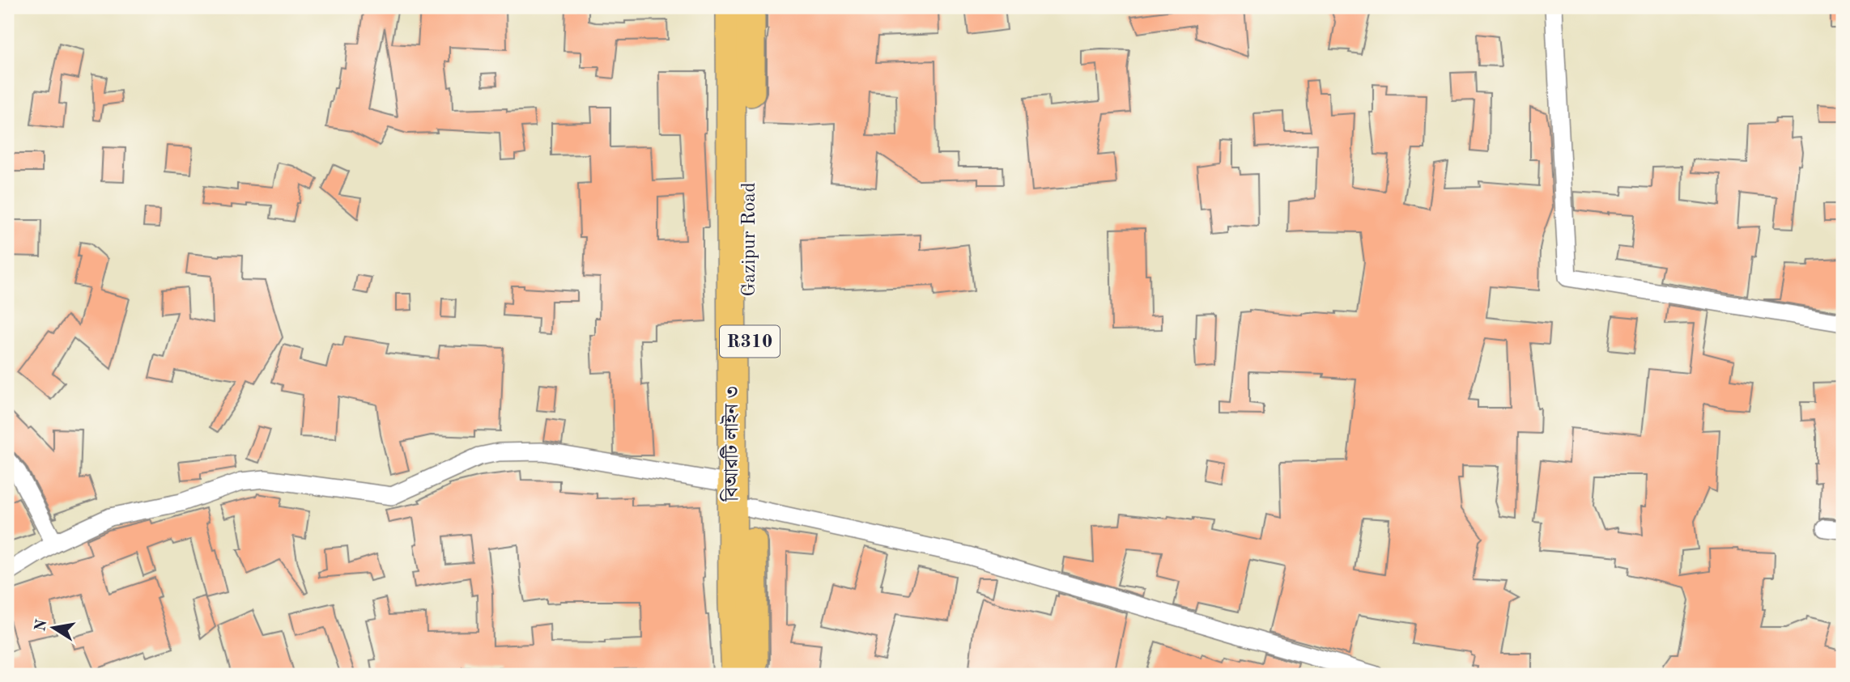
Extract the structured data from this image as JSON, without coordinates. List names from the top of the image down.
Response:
{
  "streets": {
    "main road": ["Gazipur Road", "R310", "বিআরটি লাইন ৩"]
  },
  "north": "left"
}
